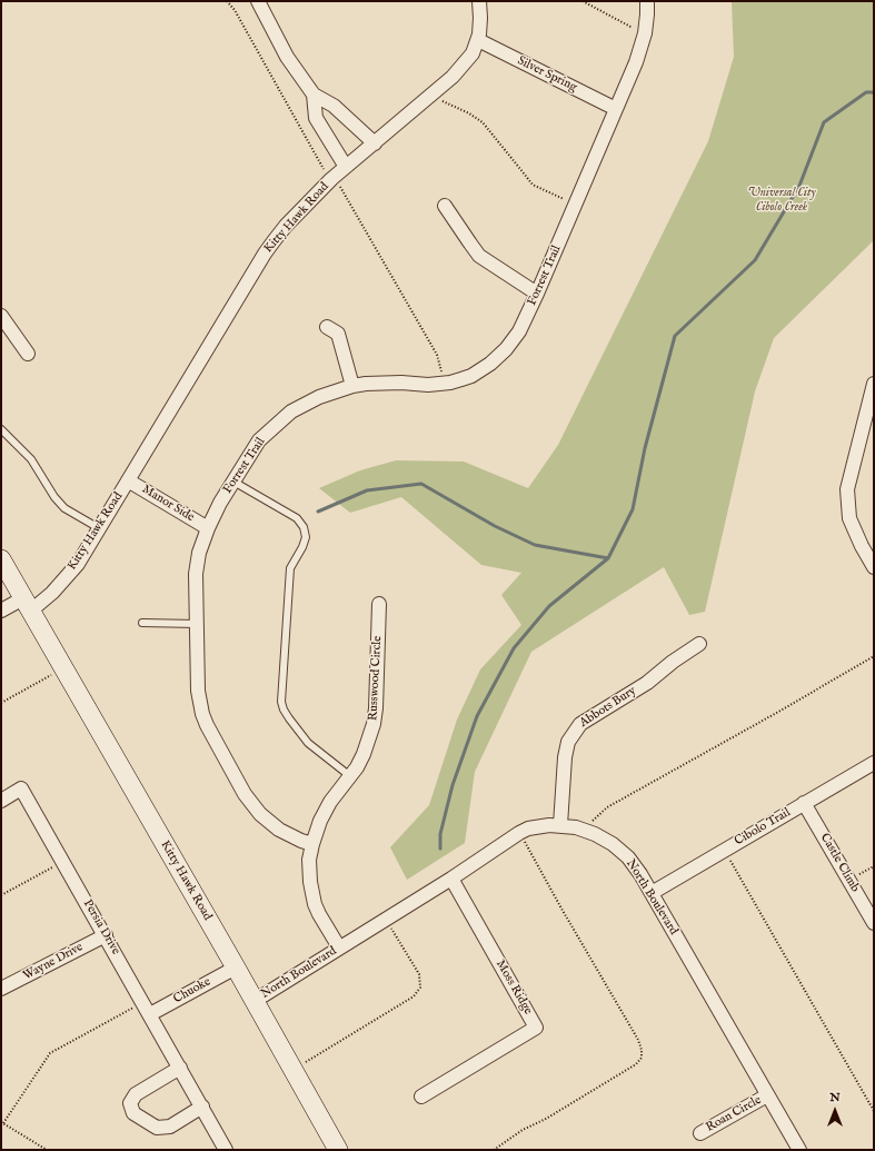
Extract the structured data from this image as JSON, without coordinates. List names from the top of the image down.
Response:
{
  "streets": {
    "street": [
      "Silver Spring",
      "Kitty Hawk Road",
      "Forrest Trail",
      "Manor Side",
      "Russwood Circle",
      "Abbots Bury",
      "Cibolo Trail",
      "Castle Climb",
      "North Boulevard",
      "Persia Drive",
      "Wayne Drive",
      "Moss Ridge",
      "Chuoke",
      "Roan Circle"
    ]
  },
  "crossings": [
    ["Silver Spring", "Kitty Hawk Road"],
    ["Silver Spring", "Forrest Trail"],
    ["Kitty Hawk Road", "Manor Side"],
    ["Kitty Hawk Road", "North Boulevard"],
    ["Kitty Hawk Road", "Chuoke"],
    ["Forrest Trail", "Manor Side"],
    ["Forrest Trail", "Russwood Circle"],
    ["Abbots Bury", "North Boulevard"],
    ["Cibolo Trail", "Castle Climb"],
    ["Cibolo Trail", "North Boulevard"],
    ["North Boulevard", "Moss Ridge"],
    ["North Boulevard", "Roan Circle"],
    ["Persia Drive", "Wayne Drive"],
    ["Persia Drive", "Chuoke"]
  ],
  "parks": ["Universal City Cibolo Creek"],
  "north": "top"
}
